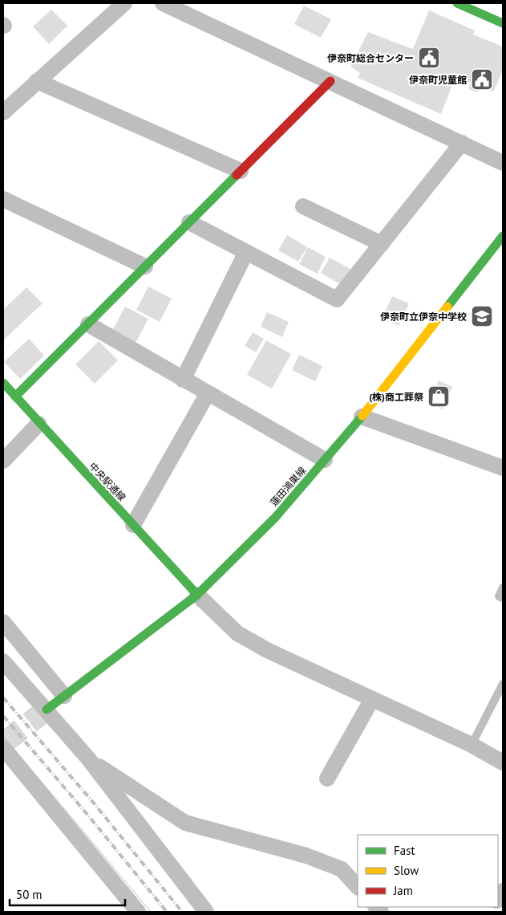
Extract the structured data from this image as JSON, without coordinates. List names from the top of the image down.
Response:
{
  "streets": {
    "street": ["中央駅通線", "蓮田鴻巣線"]
  },
  "crossings": [
    ["中央駅通線", "蓮田鴻巣線"]
  ],
  "places": {
    "public building": ["伊奈町総合センター", "伊奈町児童館"],
    "school or university": ["伊奈町立伊奈中学校"],
    "shop": ["(株)商工葬祭"]
  },
  "legend": ["Fast", "Slow", "Jam"],
  "scale_bar": "50 m"
}
